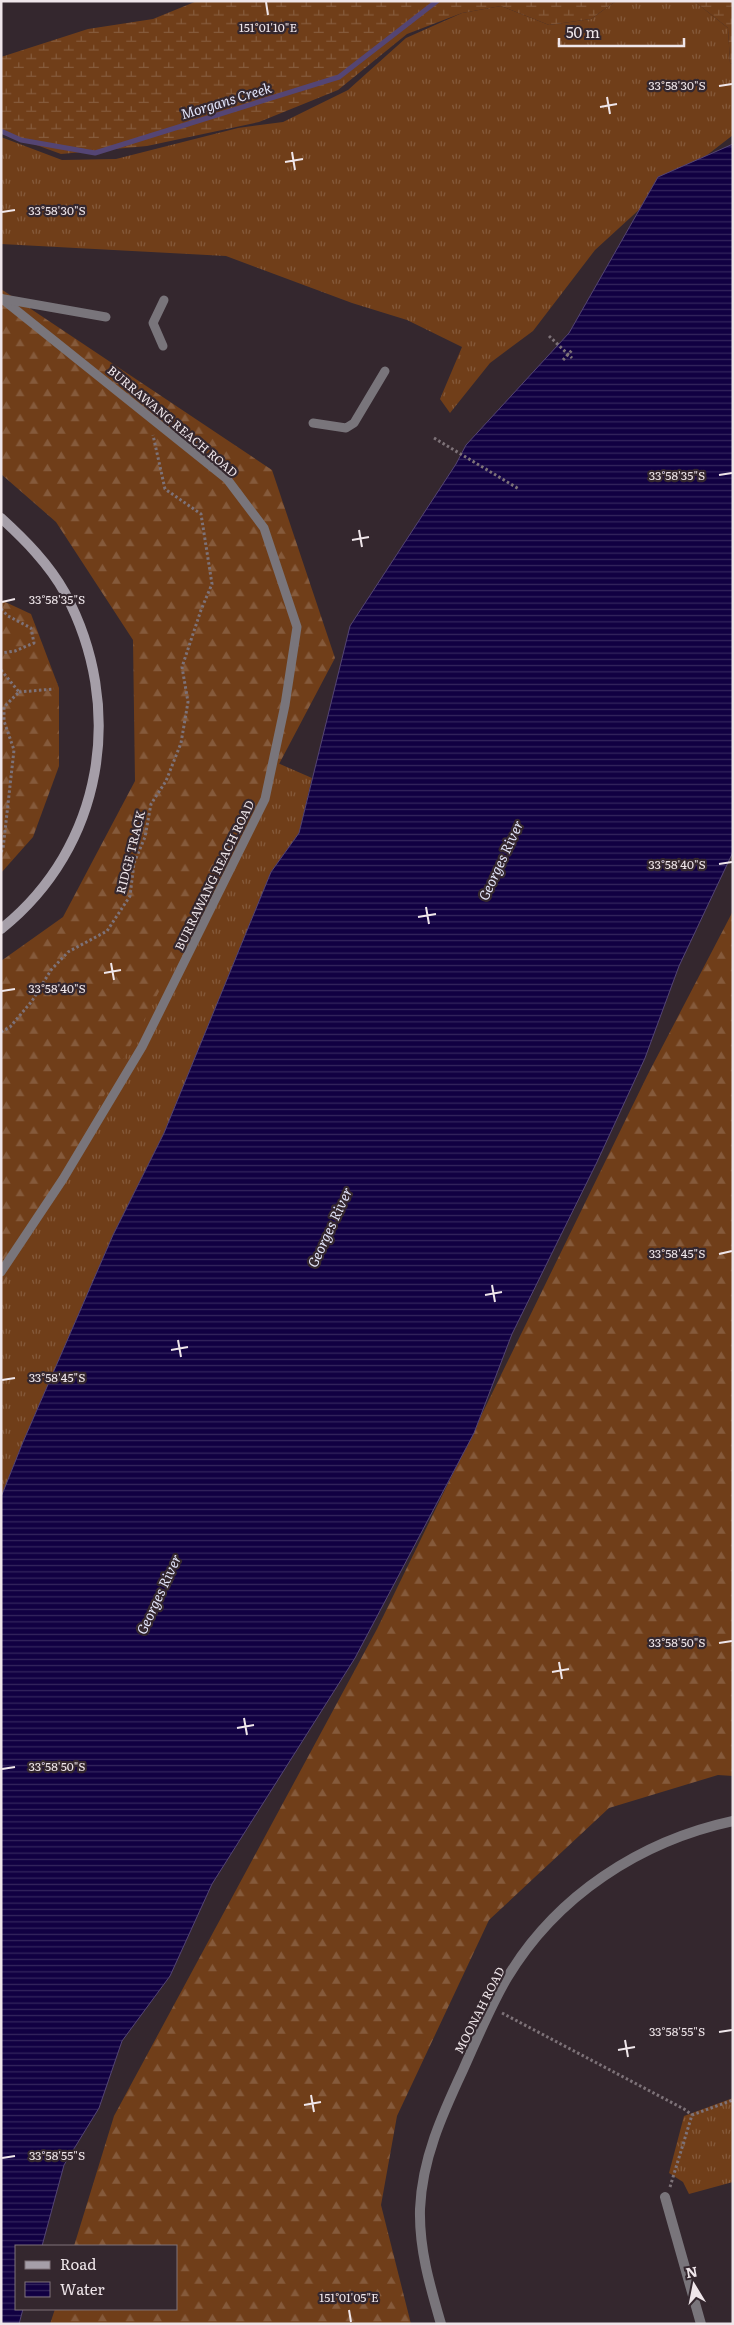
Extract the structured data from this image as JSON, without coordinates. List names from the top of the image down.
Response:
{
  "streets": {
    "street": ["MOONAH ROAD"],
    "lane": ["BURRAWANG REACH ROAD"],
    "path": ["RIDGE TRACK"]
  },
  "crossings": [
    ["BURRAWANG REACH ROAD", "RIDGE TRACK"]
  ],
  "water": ["Morgans Creek", "Georges River"],
  "legend": ["Road", "Water"],
  "scale_bar": "50 m",
  "north": "top",
  "coordinates": [
    "151°01'10\"E",
    "33°58'30\"S",
    "33°58'35\"S",
    "33°58'40\"S",
    "33°58'45\"S",
    "33°58'50\"S",
    "33°58'55\"S",
    "151°01'05\"E"
  ]
}
